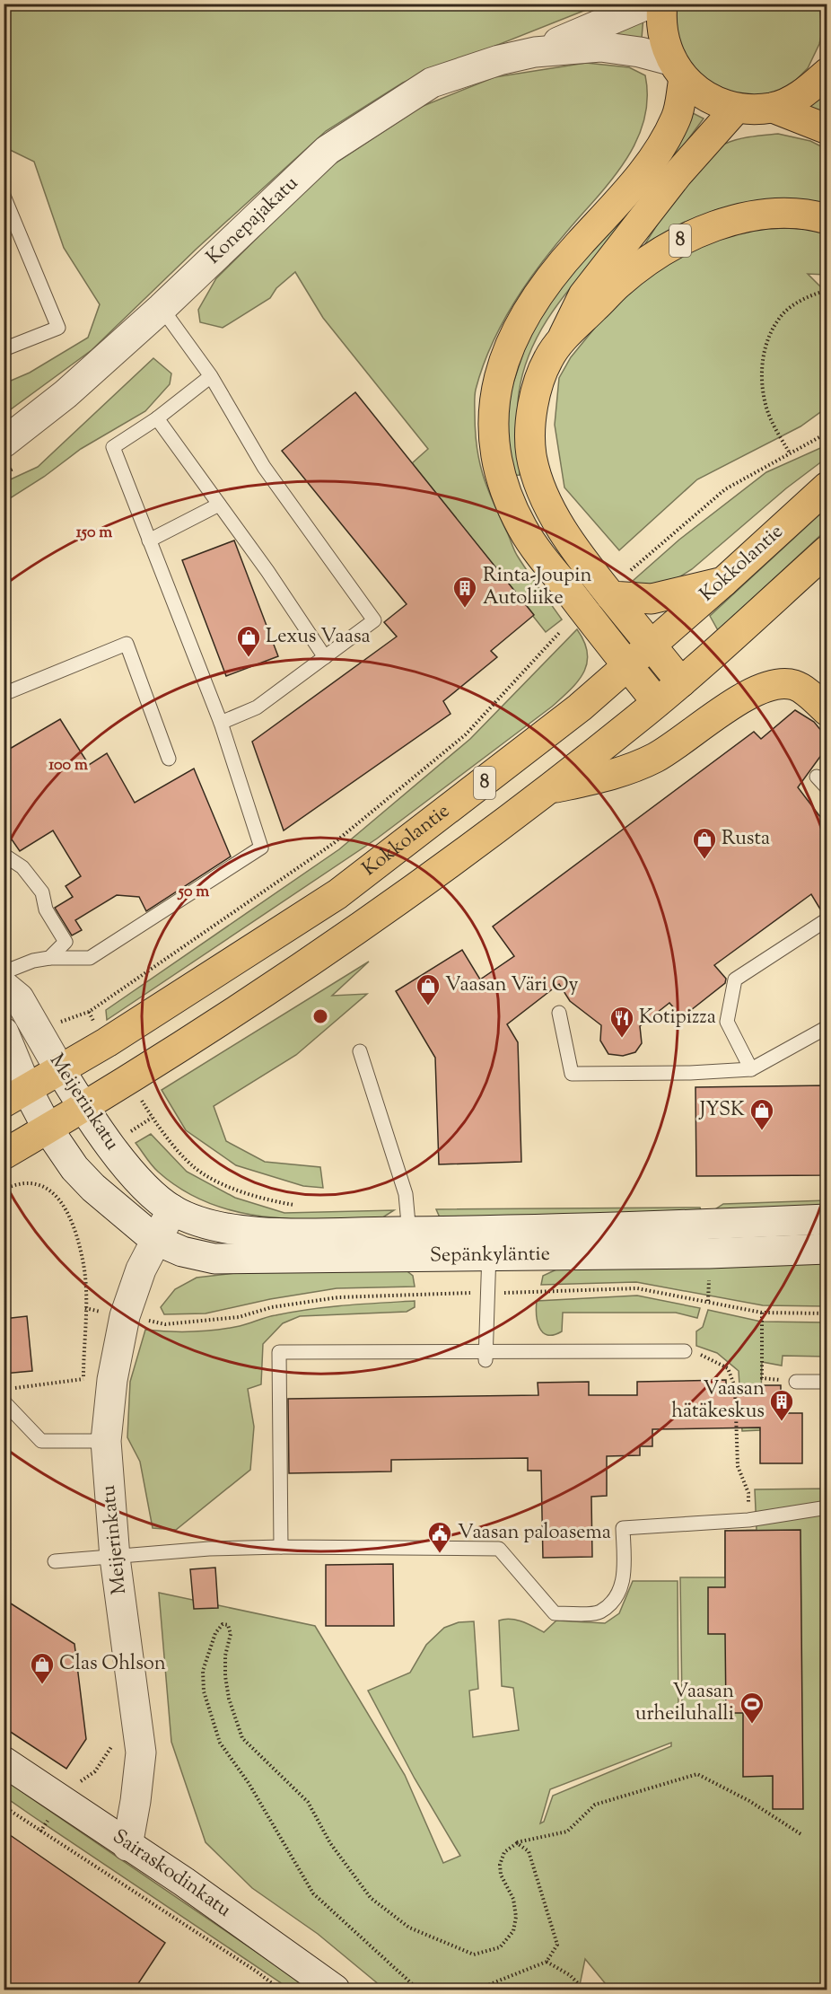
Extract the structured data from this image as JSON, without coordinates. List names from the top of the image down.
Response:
{
  "streets": {
    "main road": [
      "Konepajakatu",
      "8",
      "Kokkolantie",
      "Meijerinkatu",
      "Sepänkyläntie",
      "Sairaskodinkatu"
    ]
  },
  "crossings": [
    ["8", "Kokkolantie"],
    ["8", "Meijerinkatu"],
    ["Kokkolantie", "Meijerinkatu"],
    ["Meijerinkatu", "Sepänkyläntie"],
    ["Meijerinkatu", "Sairaskodinkatu"]
  ],
  "places": {
    "building": ["Rinta-Joupin Autoliike", "Vaasan hätäkeskus"],
    "shop": [
      "Lexus Vaasa",
      "Rusta",
      "Vaasan Väri Oy",
      "JYSK",
      "Clas Ohlson"
    ],
    "restaurant": ["Kotipizza"],
    "public building": ["Vaasan paloasema"],
    "sports": ["Vaasan urheiluhalli"]
  },
  "rings": ["150 m", "100 m", "50 m"]
}
